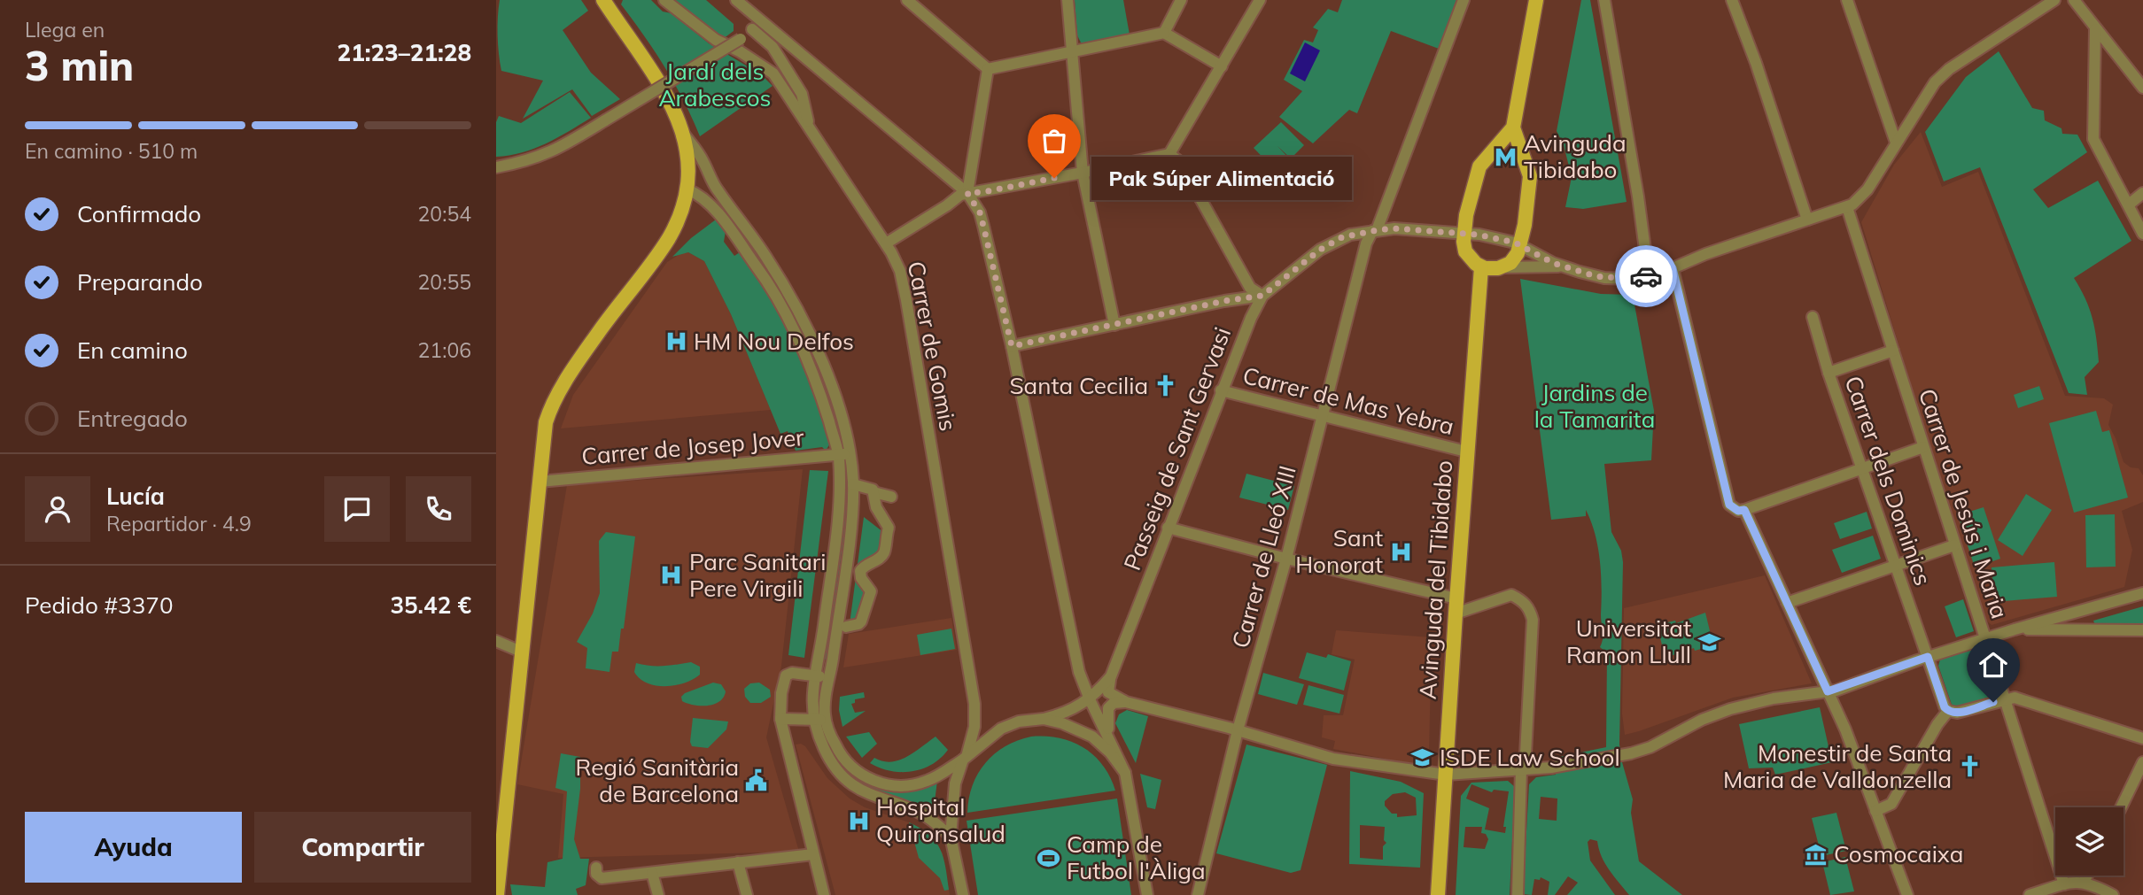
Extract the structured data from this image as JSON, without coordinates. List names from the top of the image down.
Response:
{
  "streets": {
    "main road": ["Avinguda del Tibidabo"],
    "street": [
      "Carrer de Gomis",
      "Carrer de Mas Yebra",
      "Carrer de Josep Jover",
      "Passeig de Sant Gervasi",
      "Carrer dels Dominics",
      "Carrer de Jesús i Maria",
      "Carrer de Lleó XIII"
    ]
  },
  "crossings": [
    ["Carrer de Gomis", "Passeig de Sant Gervasi"],
    ["Carrer de Mas Yebra", "Passeig de Sant Gervasi"],
    ["Carrer de Mas Yebra", "Carrer de Lleó XIII"],
    ["Carrer de Mas Yebra", "Avinguda del Tibidabo"],
    ["Passeig de Sant Gervasi", "Carrer de Jesús i Maria"],
    ["Passeig de Sant Gervasi", "Carrer de Lleó XIII"]
  ],
  "parks": ["Jardí dels Arabescos", "Jardins de la Tamarita"],
  "places": {
    "metro station": ["Avinguda Tibidabo"],
    "other": ["Pak Súper Alimentació"],
    "hospital": [
      "HM Nou Delfos",
      "Sant Honorat",
      "Parc Sanitari Pere Virgili",
      "Hospital Quironsalud"
    ],
    "church": ["Santa Cecilia", "Monestir de Santa Maria de Valldonzella"],
    "school or university": ["Universitat Ramon Llull", "ISDE Law School"],
    "public building": ["Regió Sanitària de Barcelona"],
    "museum": ["Cosmocaixa"],
    "sports": ["Camp de Futbol l'Àliga"]
  },
  "page": {
    "heading": ["3 min", "Llega en", "21:23–21:28"],
    "panel": [
      "Lucía",
      "Repartidor · 4.9",
      "Pedido #3370",
      "35.42 €"
    ],
    "bar": "En camino · 510 m",
    "bubble": "Pak Súper Alimentació",
    "list": [
      ["Confirmado", "20:54"],
      ["Preparando", "20:55"],
      ["En camino", "21:06"],
      "Entregado"
    ],
    "buttons": ["Ayuda", "Compartir"]
  }
}
